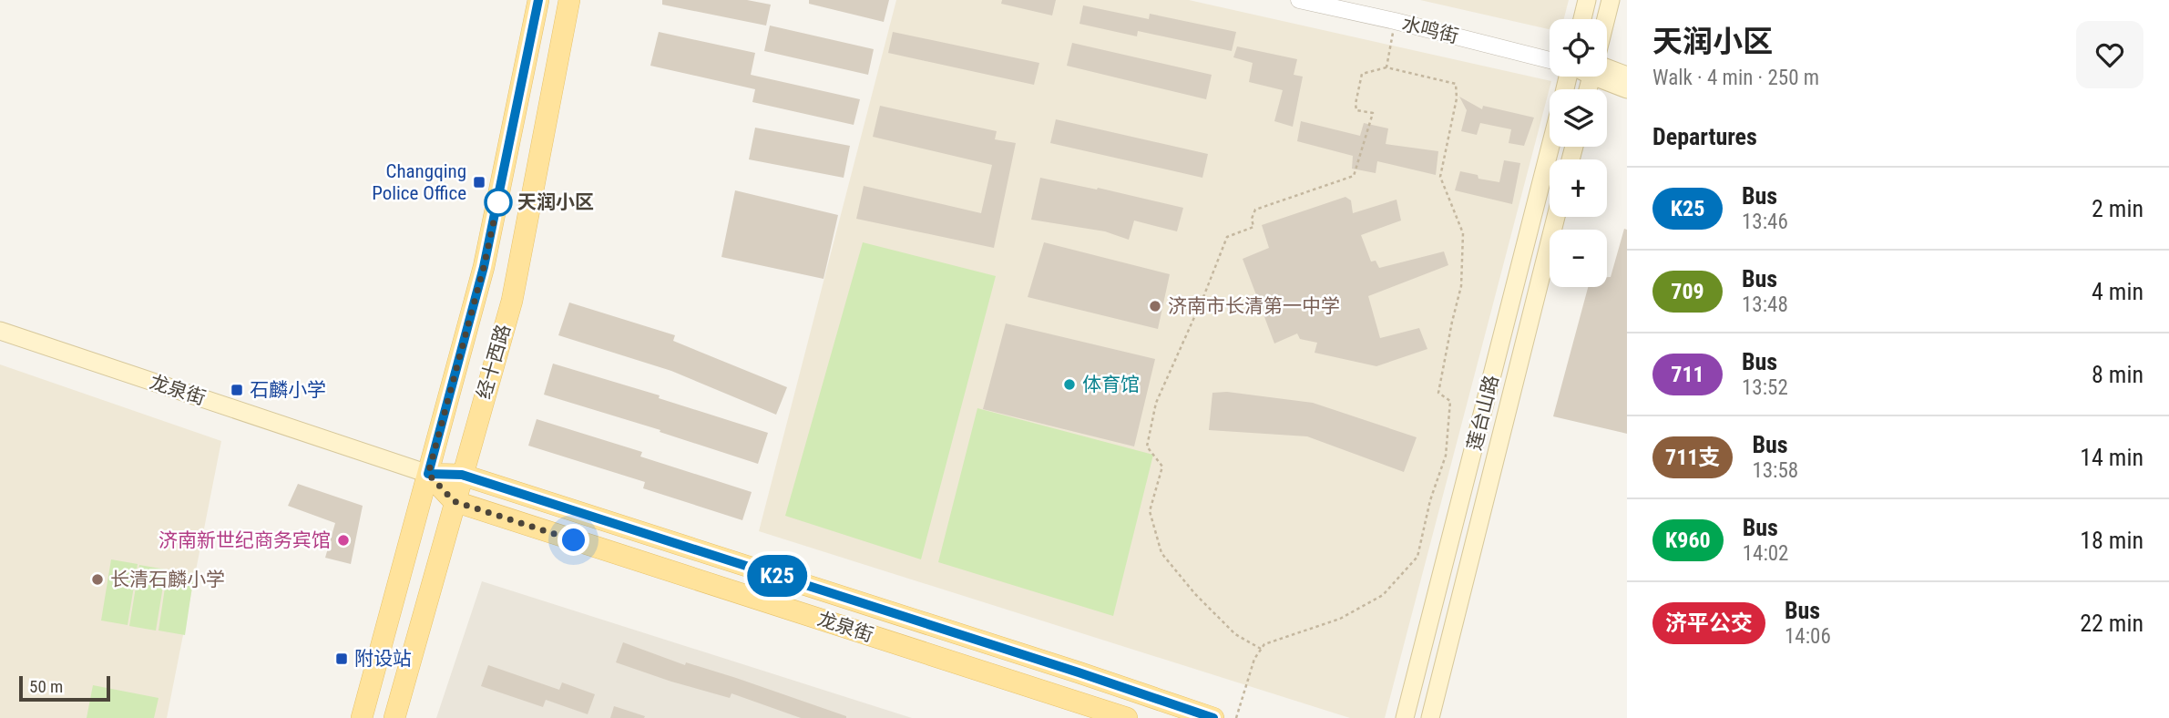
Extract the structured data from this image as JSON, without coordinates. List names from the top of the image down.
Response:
{
  "streets": {
    "main road": ["经十西路", "龙泉街", "莲台山路"],
    "street": ["水鸣街"]
  },
  "crossings": [
    ["经十西路", "龙泉街"]
  ],
  "places": {
    "transit": ["Changqing Police Office", "石麟小学", "附设站"],
    "other": [
      "天润小区",
      "济南市长清第一中学",
      "体育馆",
      "济南新世纪商务宾馆",
      "长清石麟小学"
    ]
  },
  "lines": ["bus line K25"],
  "scale_bar": "50 m",
  "page": {
    "on_map": "K25",
    "heading": [
      ["天润小区", "Walk · 4 min · 250 m"],
      "Departures"
    ],
    "map_buttons": ["+", "−"],
    "list": [
      {
        "mark": "K25",
        "name": "Bus",
        "note": "13:46",
        "value": "2 min"
      },
      {
        "mark": "709",
        "name": "Bus",
        "note": "13:48",
        "value": "4 min"
      },
      {
        "mark": "711",
        "name": "Bus",
        "note": "13:52",
        "value": "8 min"
      },
      {
        "mark": "711支",
        "name": "Bus",
        "note": "13:58",
        "value": "14 min"
      },
      {
        "mark": "K960",
        "name": "Bus",
        "note": "14:02",
        "value": "18 min"
      },
      {
        "mark": "济平公交",
        "name": "Bus",
        "note": "14:06",
        "value": "22 min"
      }
    ],
    "scale": "50 m"
  }
}
